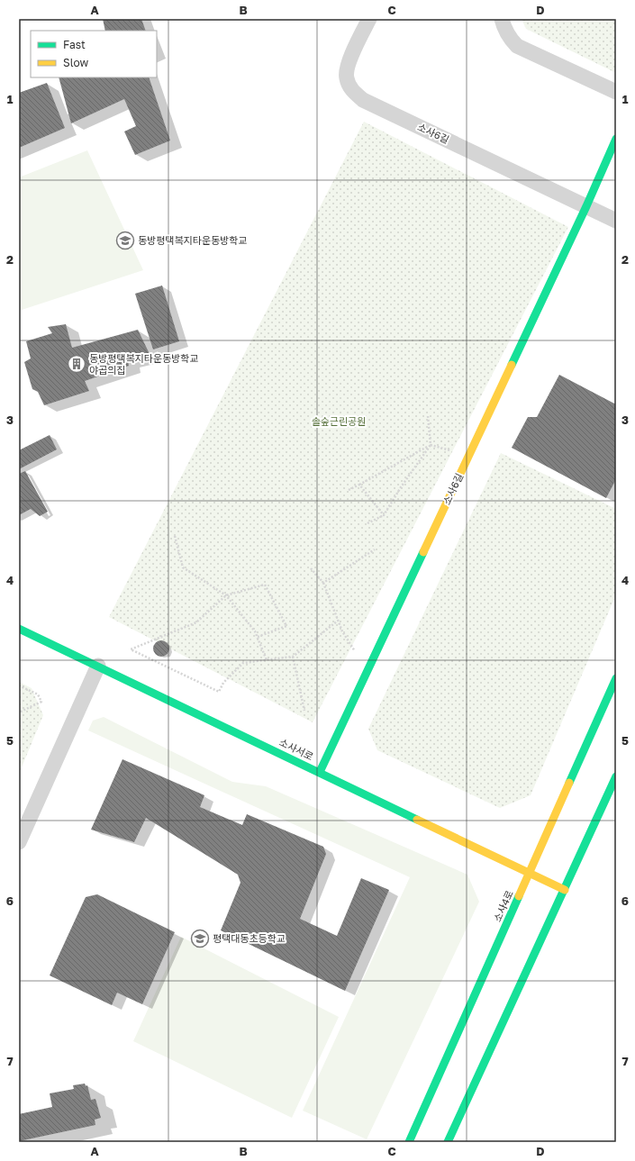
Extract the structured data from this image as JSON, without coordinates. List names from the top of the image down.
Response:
{
  "streets": {
    "street": ["소사6길", "소사서로", "소사4로"]
  },
  "crossings": [
    ["소사6길", "소사서로"],
    ["소사서로", "소사4로"]
  ],
  "parks": ["솔숲근린공원"],
  "places": {
    "school or university": ["동방평택복지타운동방학교", "평택대동초등학교"],
    "building": ["동방평택복지타운동방학교 야곱의집"]
  },
  "legend": ["Fast", "Slow"],
  "grid": {
    "columns": [
      "A",
      "B",
      "C",
      "D"
    ],
    "rows": [
      "1",
      "2",
      "3",
      "4",
      "5",
      "6",
      "7"
    ]
  }
}
